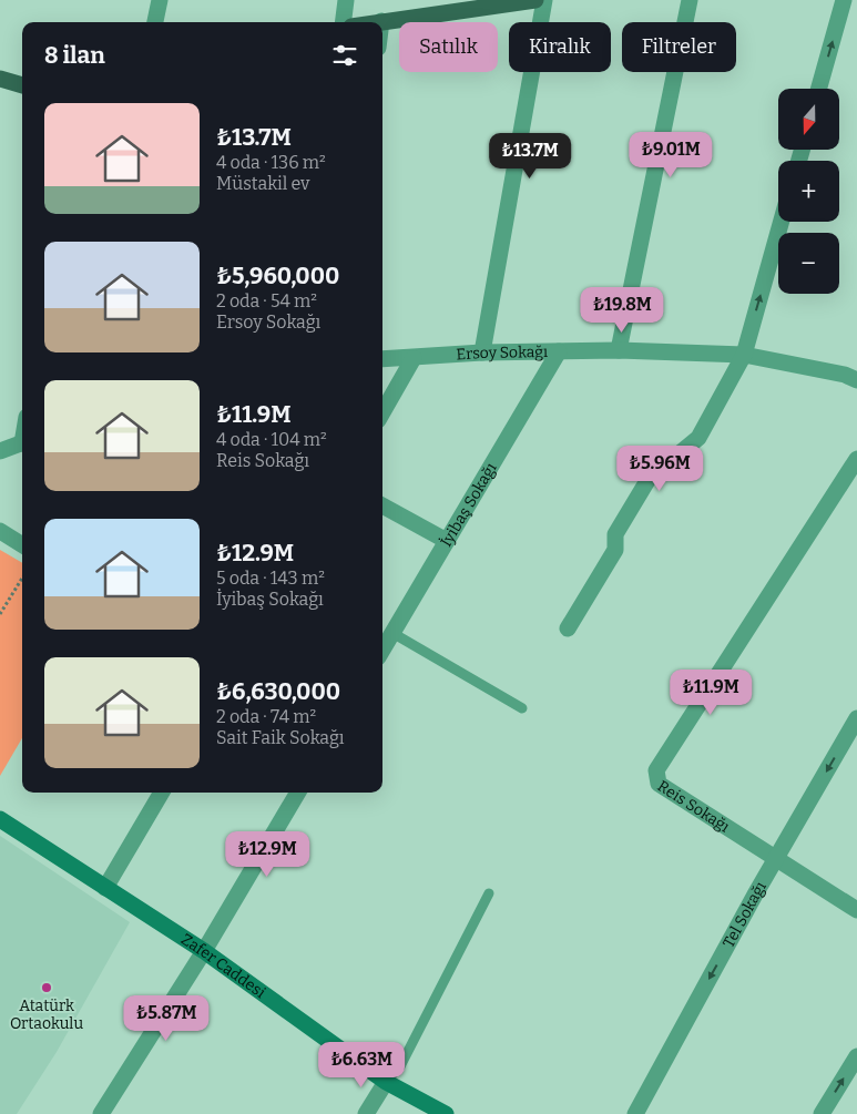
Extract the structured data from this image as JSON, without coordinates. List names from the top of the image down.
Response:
{
  "streets": {
    "street": [
      "Ersoy Sokağı",
      "İyibaş Sokağı",
      "Reis Sokağı",
      "Tel Sokağı",
      "Zafer Caddesi"
    ]
  },
  "crossings": [
    ["Ersoy Sokağı", "İyibaş Sokağı"],
    ["Reis Sokağı", "Tel Sokağı"]
  ],
  "one_way": ["Tel Sokağı"],
  "places": ["Atatürk Ortaokulu"],
  "north": "bottom",
  "page": {
    "chip": ["Satılık", "Kiralık", "Filtreler"],
    "heading": "8 ilan",
    "map_buttons": ["+", "−"],
    "list": [
      {
        "name": "₺13.7M",
        "note": "4 oda · 136 m² · Müstakil ev"
      },
      {
        "name": "₺5,960,000",
        "note": "2 oda · 54 m² · Ersoy Sokağı"
      },
      {
        "name": "₺11.9M",
        "note": "4 oda · 104 m² · Reis Sokağı"
      },
      {
        "name": "₺12.9M",
        "note": "5 oda · 143 m² · İyibaş Sokağı"
      },
      {
        "name": "₺6,630,000",
        "note": "2 oda · 74 m² · Sait Faik Sokağı"
      }
    ],
    "price": [
      "₺9.01M",
      "₺13.7M",
      "₺19.8M",
      "₺5.96M",
      "₺11.9M",
      "₺12.9M",
      "₺5.87M",
      "₺6.63M"
    ]
  }
}
